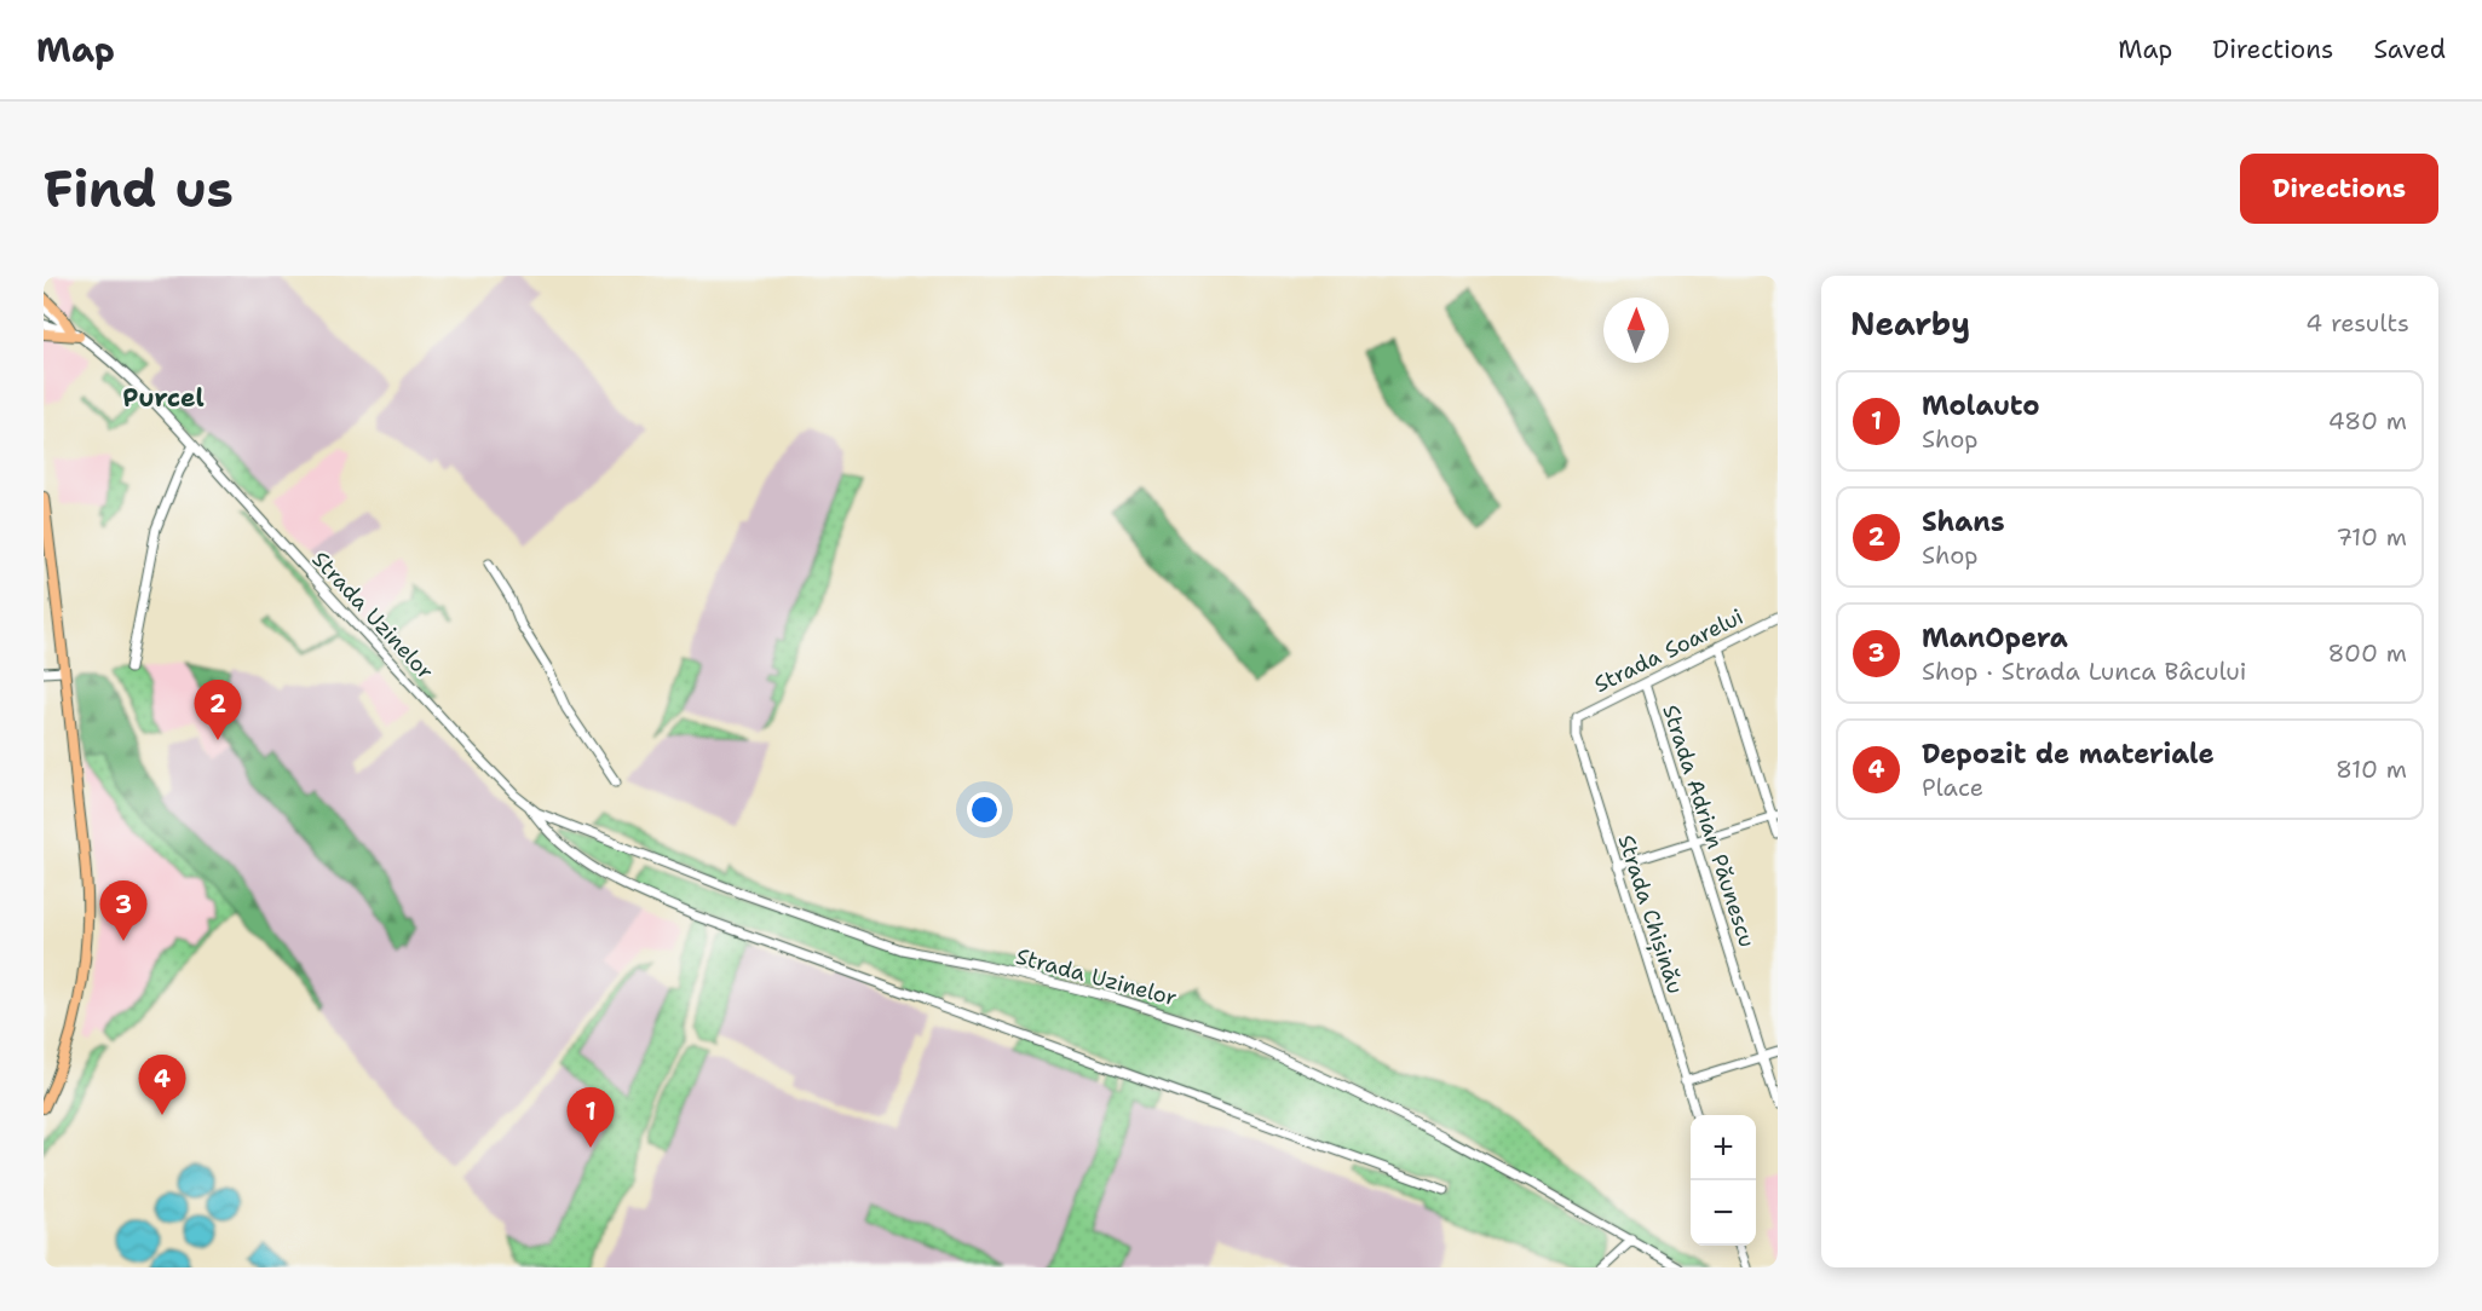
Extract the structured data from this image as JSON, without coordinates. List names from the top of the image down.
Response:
{
  "streets": {
    "street": [
      "Strada Uzinelor",
      "Strada Soarelui",
      "Strada Adrian Păunescu",
      "Strada Chișinău"
    ]
  },
  "crossings": [
    ["Strada Soarelui", "Strada Adrian Păunescu"],
    ["Strada Soarelui", "Strada Chișinău"]
  ],
  "districts": ["Purcel"],
  "north": "top",
  "page": {
    "header": "Map",
    "nav": ["Map", "Directions", "Saved"],
    "buttons": "Directions",
    "title": "Find us",
    "heading": ["Nearby", "4 results"],
    "list": [
      {
        "mark": "1",
        "name": "Molauto",
        "note": "Shop",
        "value": "480 m"
      },
      {
        "mark": "2",
        "name": "Shans",
        "note": "Shop",
        "value": "710 m"
      },
      {
        "mark": "3",
        "name": "ManOpera",
        "note": "Shop · Strada Lunca Bâcului",
        "value": "800 m"
      },
      {
        "mark": "4",
        "name": "Depozit de materiale",
        "note": "Place",
        "value": "810 m"
      }
    ],
    "pins": [
      "2",
      "3",
      "4",
      "1"
    ],
    "map_buttons": ["+", "−"]
  }
}
